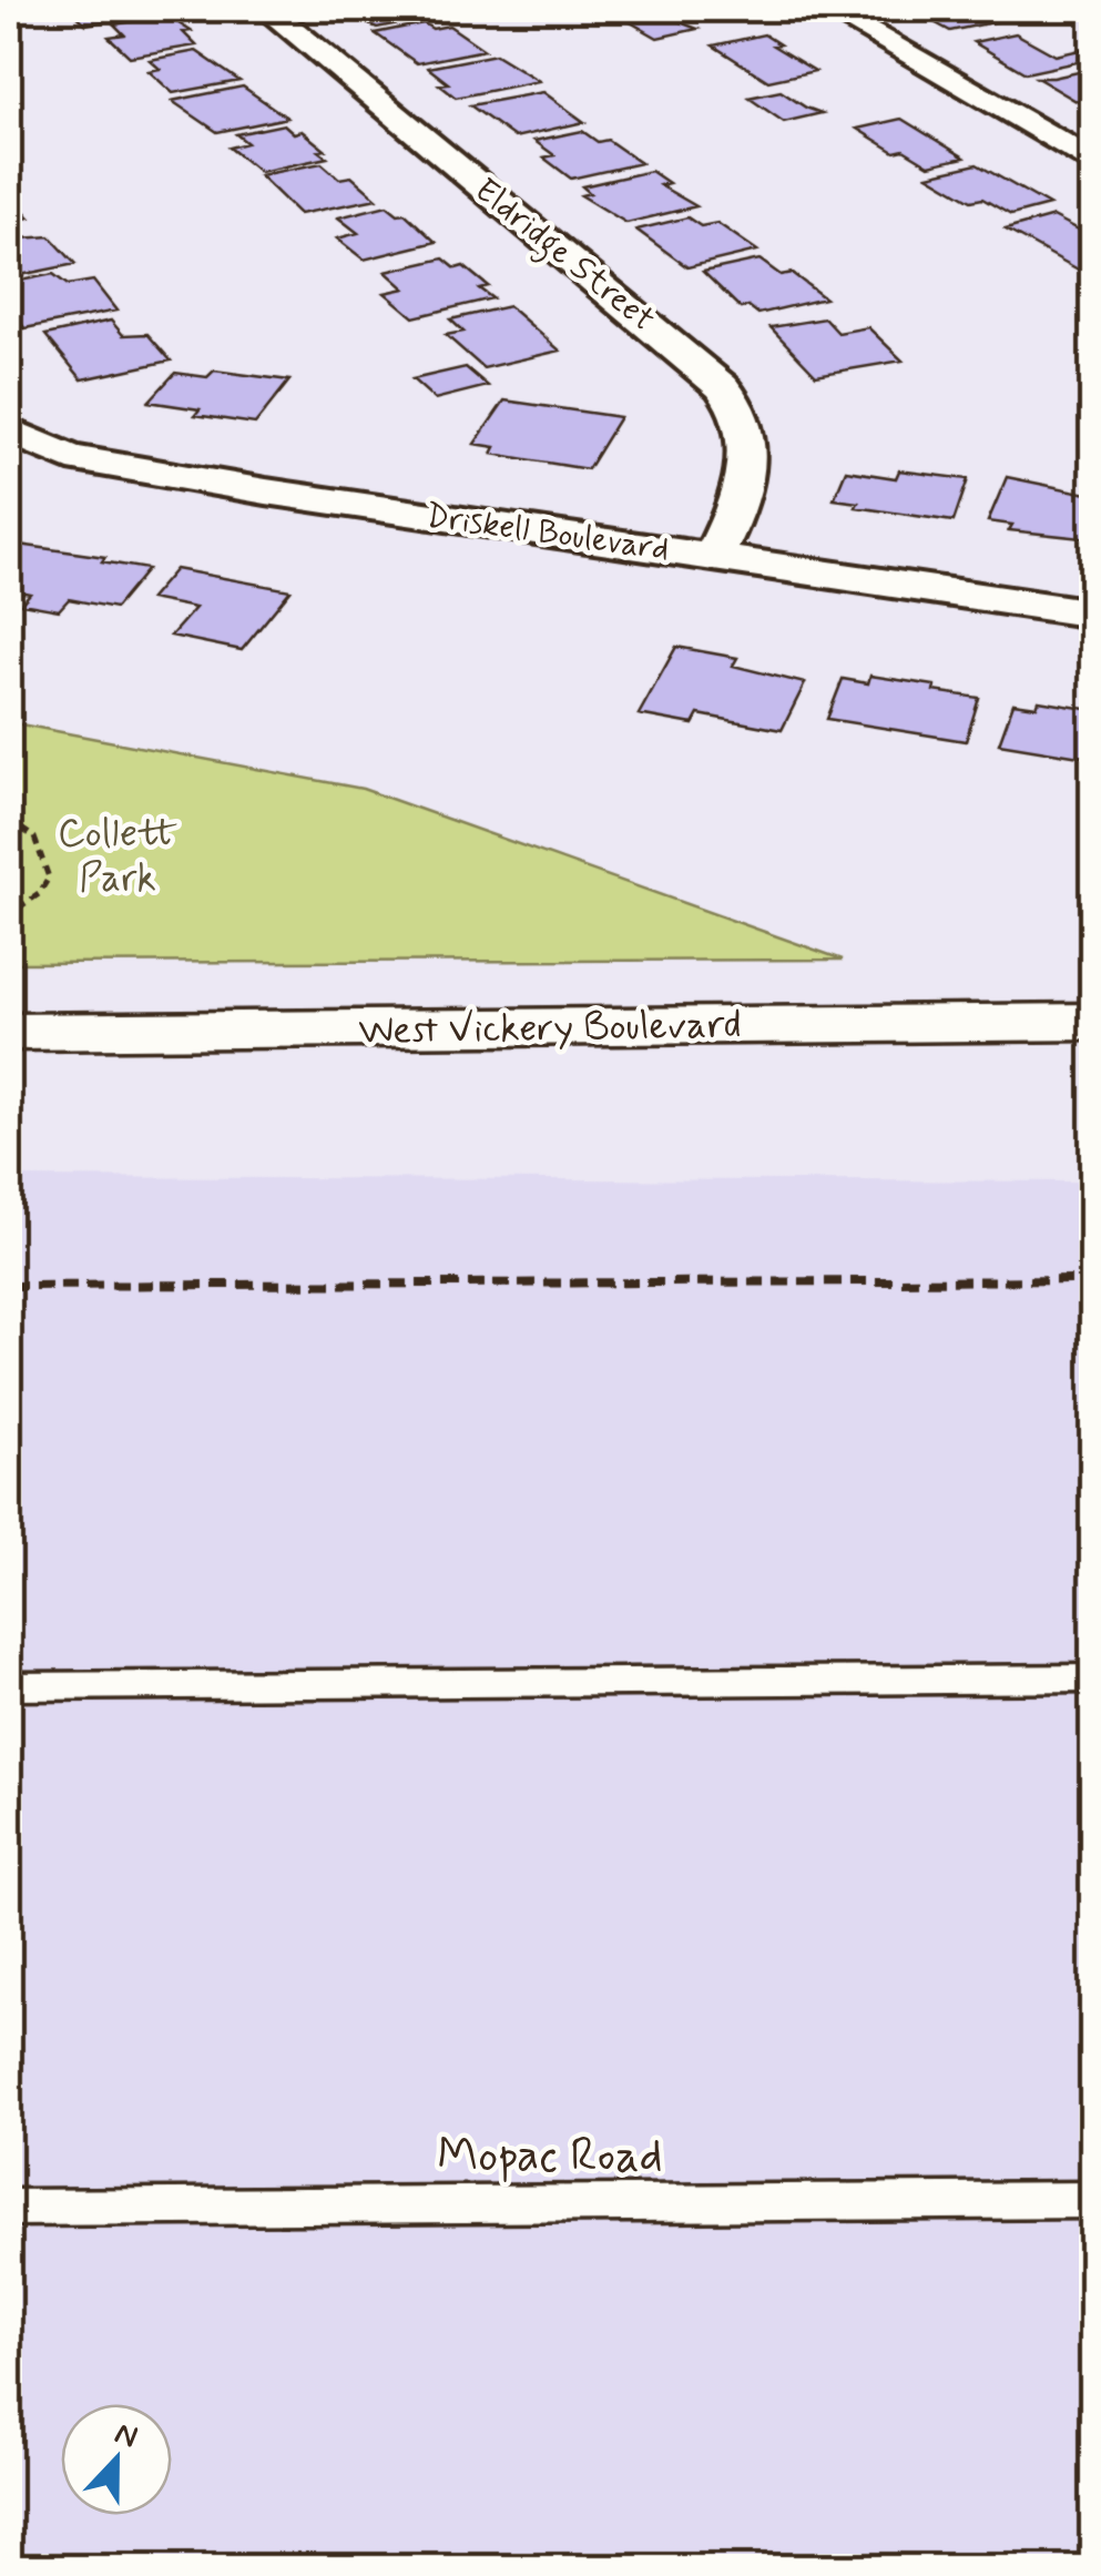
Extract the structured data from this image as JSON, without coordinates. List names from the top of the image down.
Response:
{
  "streets": {
    "main road": ["West Vickery Boulevard"],
    "street": ["Eldridge Street", "Driskell Boulevard"],
    "lane": ["Mopac Road"]
  },
  "crossings": [
    ["Eldridge Street", "Driskell Boulevard"]
  ],
  "parks": ["Collett Park"],
  "north": "top"
}
